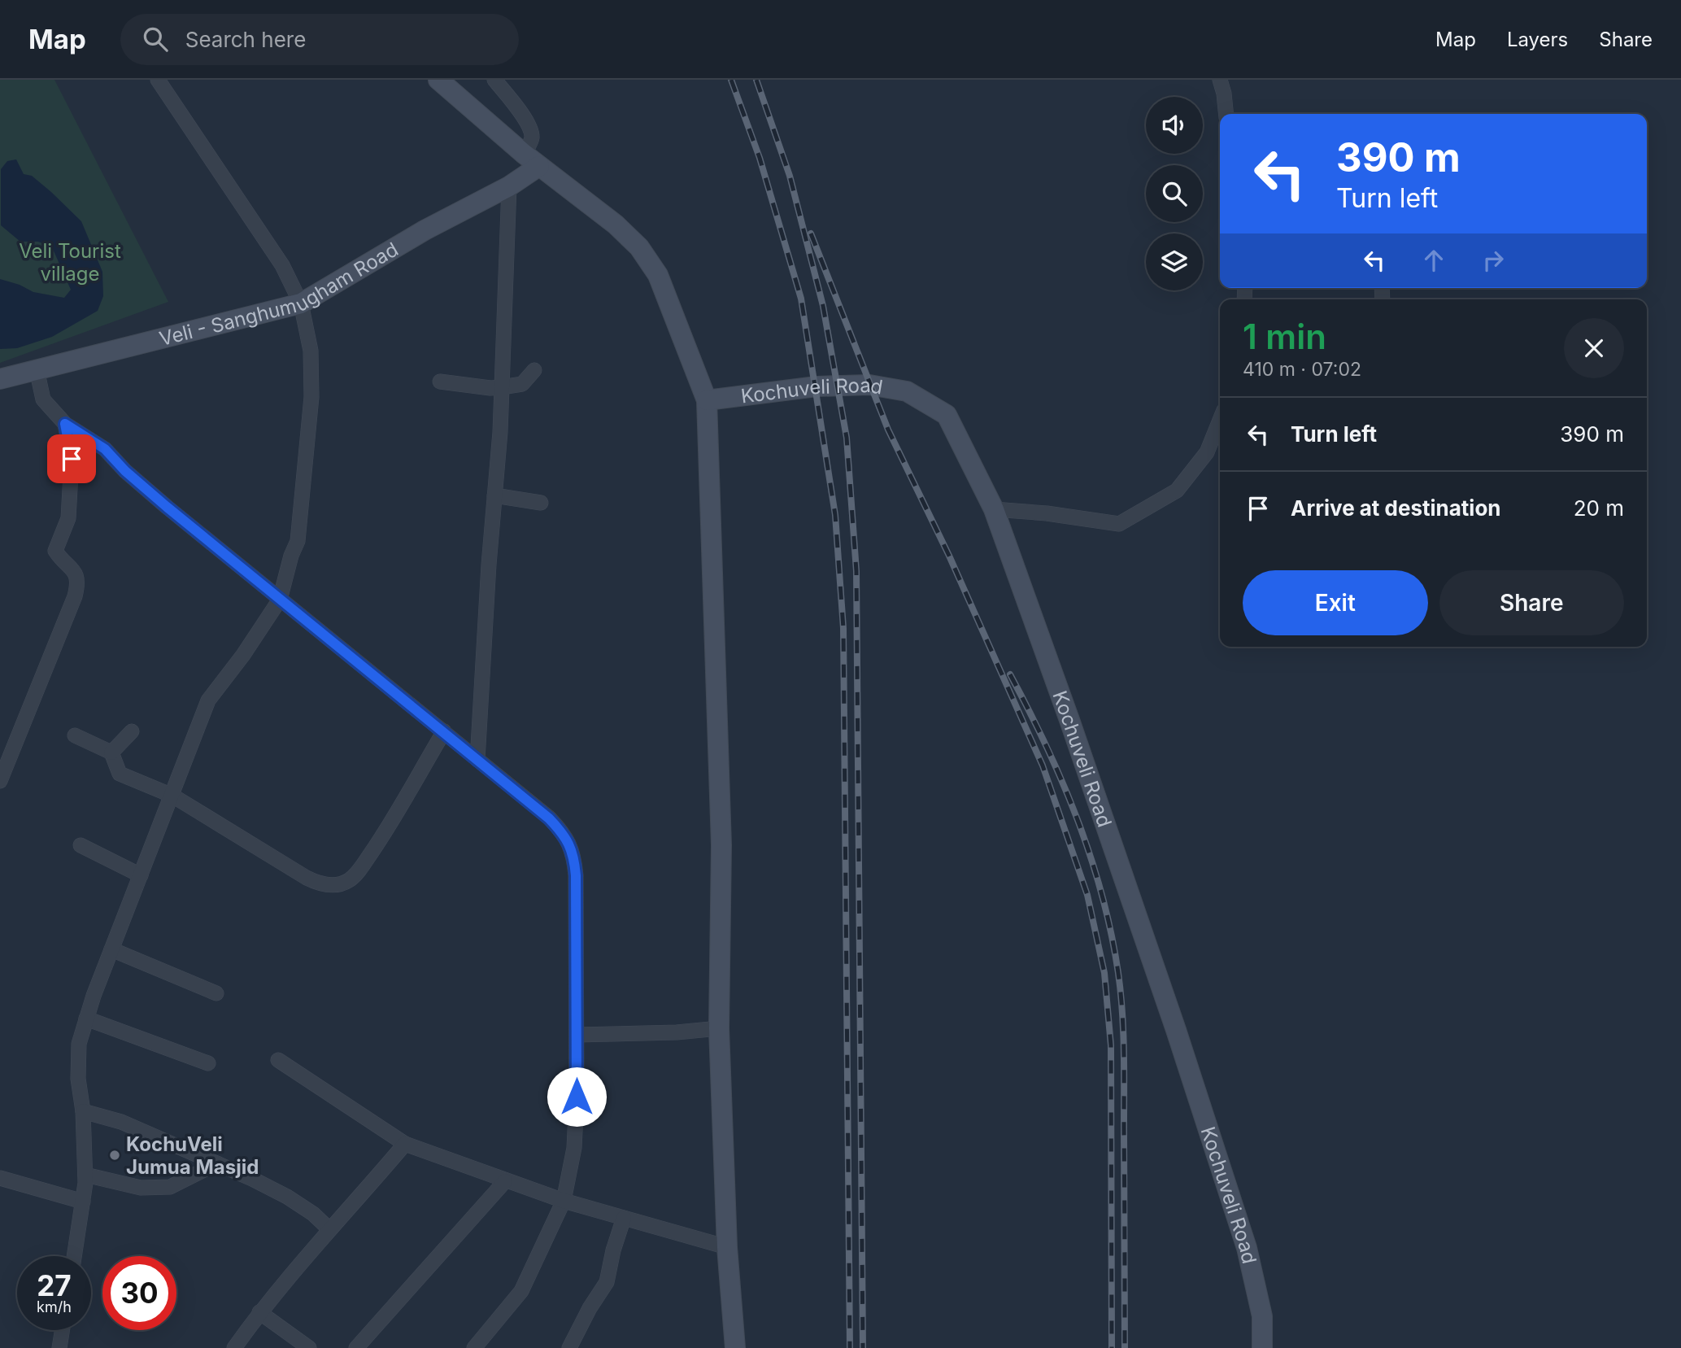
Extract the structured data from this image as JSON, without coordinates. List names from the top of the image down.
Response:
{
  "streets": {
    "main road": ["Veli - Sanghumugham Road", "Kochuveli Road"]
  },
  "parks": ["Veli Tourist village"],
  "places": ["KochuVeli Jumua Masjid"],
  "page": {
    "header": "Map",
    "search": "Search here",
    "nav": ["Map", "Layers", "Share"],
    "turn": ["390 m", "Turn left"],
    "heading": ["1 min", "410 m · 07:02"],
    "list": [
      {
        "name": "Turn left",
        "value": "390 m"
      },
      {
        "name": "Arrive at destination",
        "value": "20 m"
      }
    ],
    "buttons": ["Exit", "Share"],
    "speed": "27 km/h",
    "limit": "30"
  }
}
